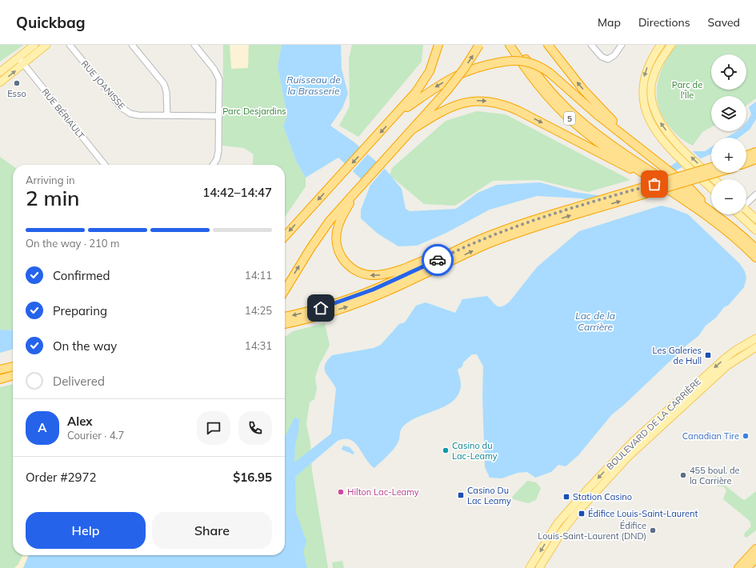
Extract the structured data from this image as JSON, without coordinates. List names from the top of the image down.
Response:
{
  "streets": {
    "highway": ["5"],
    "main road": ["BOULEVARD DE LA CARRIÈRE"],
    "street": ["RUE JOANISSE", "RUE BÉRIAULT"]
  },
  "water": ["Ruisseau de la Brasserie", "Lac de la Carrière"],
  "parks": ["Parc de l'Île", "Parc Desjardins"],
  "places": {
    "other": [
      "Esso",
      "Canadian Tire",
      "Casino du Lac-Leamy",
      "455 boul. de la Carrière",
      "Hilton Lac-Leamy",
      "Édifice Louis-Saint-Laurent (DND)"
    ],
    "transit": [
      "Les Galeries de Hull",
      "Casino Du Lac Leamy",
      "Station Casino",
      "Édifice Louis-Saint-Laurent"
    ]
  },
  "page": {
    "header": "Quickbag",
    "nav": ["Map", "Directions", "Saved"],
    "map_buttons": ["+", "−"],
    "heading": ["2 min", "Arriving in", "14:42–14:47"],
    "panel": [
      "Alex",
      "Courier · 4.7",
      "Order #2972",
      "$16.95"
    ],
    "bar": "On the way · 210 m",
    "list": [
      ["Confirmed", "14:11"],
      ["Preparing", "14:25"],
      ["On the way", "14:31"],
      "Delivered"
    ],
    "round": "A",
    "buttons": ["Help", "Share"]
  }
}
